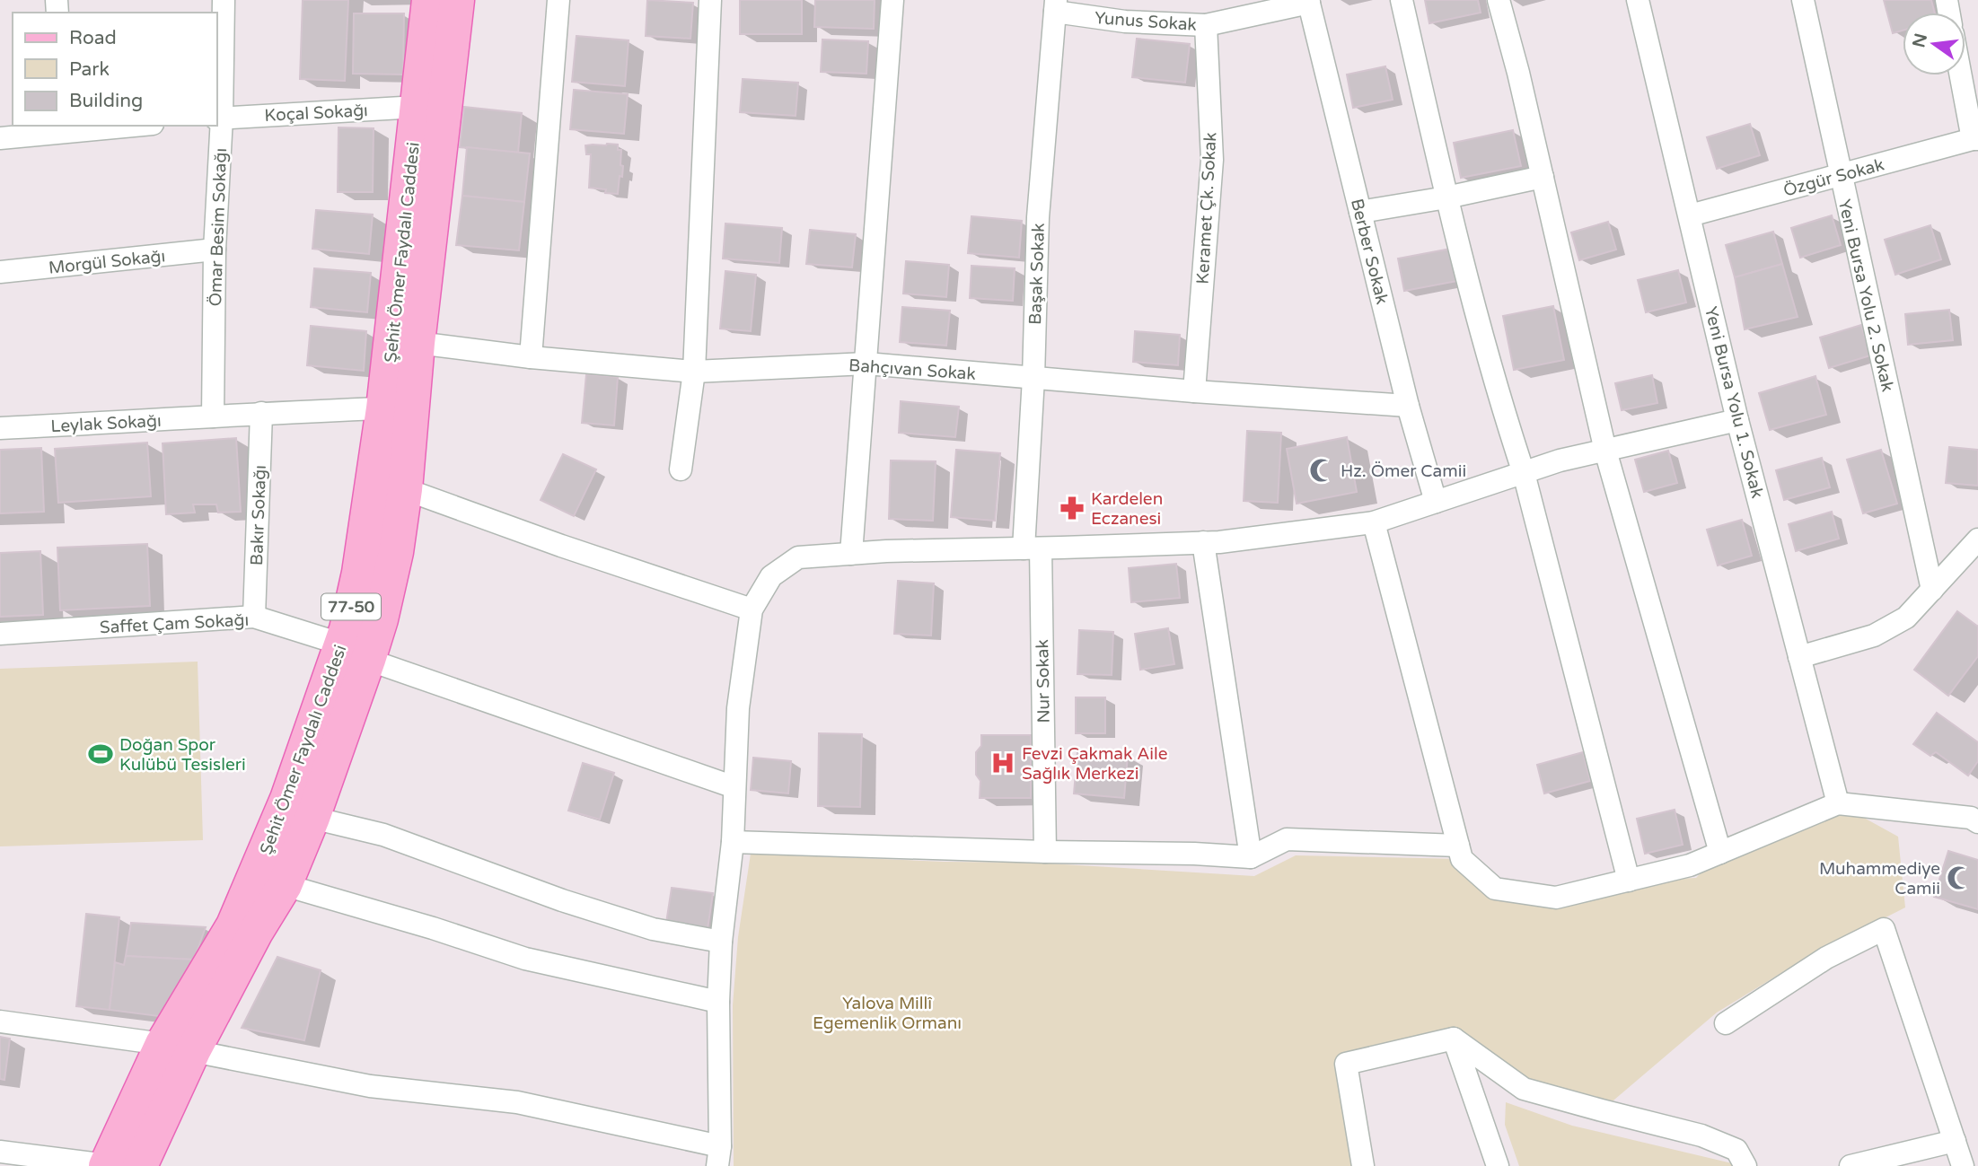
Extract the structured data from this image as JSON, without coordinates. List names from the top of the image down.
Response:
{
  "streets": {
    "main road": ["Şehit Ömer Faydalı Caddesi", "77-50"],
    "street": [
      "Yunus Sokak",
      "Koçal Sokağı",
      "Özgür Sokak",
      "Keramet Çk. Sokak",
      "Ömar Besim Sokağı",
      "Berber Sokak",
      "Morgül Sokağı",
      "Başak Sokak",
      "Yeni Bursa Yolu 2. Sokak",
      "Bahçıvan Sokak",
      "Yeni Bursa Yolu 1. Sokak",
      "Leylak Sokağı",
      "Bakır Sokağı",
      "Saffet Çam Sokağı",
      "Nur Sokak"
    ]
  },
  "crossings": [
    ["Yunus Sokak", "Keramet Çk. Sokak"],
    ["Yunus Sokak", "Berber Sokak"],
    ["Yunus Sokak", "Başak Sokak"],
    ["Koçal Sokağı", "Ömar Besim Sokağı"],
    ["Koçal Sokağı", "Şehit Ömer Faydalı Caddesi"],
    ["Özgür Sokak", "Yeni Bursa Yolu 2. Sokak"],
    ["Özgür Sokak", "Yeni Bursa Yolu 1. Sokak"],
    ["Keramet Çk. Sokak", "Bahçıvan Sokak"],
    ["Ömar Besim Sokağı", "Morgül Sokağı"],
    ["Ömar Besim Sokağı", "Leylak Sokağı"],
    ["Berber Sokak", "Bahçıvan Sokak"],
    ["Şehit Ömer Faydalı Caddesi", "Bahçıvan Sokak"],
    ["Şehit Ömer Faydalı Caddesi", "Leylak Sokağı"],
    ["Şehit Ömer Faydalı Caddesi", "Saffet Çam Sokağı"],
    ["Başak Sokak", "Bahçıvan Sokak"],
    ["Başak Sokak", "Nur Sokak"],
    ["Leylak Sokağı", "Bakır Sokağı"],
    ["Bakır Sokağı", "Saffet Çam Sokağı"]
  ],
  "parks": ["Yalova Millî Egemenlik Ormanı"],
  "places": {
    "mosque": ["Hz. Ömer Camii", "Muhammediye Camii"],
    "pharmacy": ["Kardelen Eczanesi"],
    "sports": ["Doğan Spor Kulübü Tesisleri"],
    "hospital": ["Fevzi Çakmak Aile Sağlık Merkezi"]
  },
  "legend": ["Road", "Park", "Building"],
  "north": "left"
}
